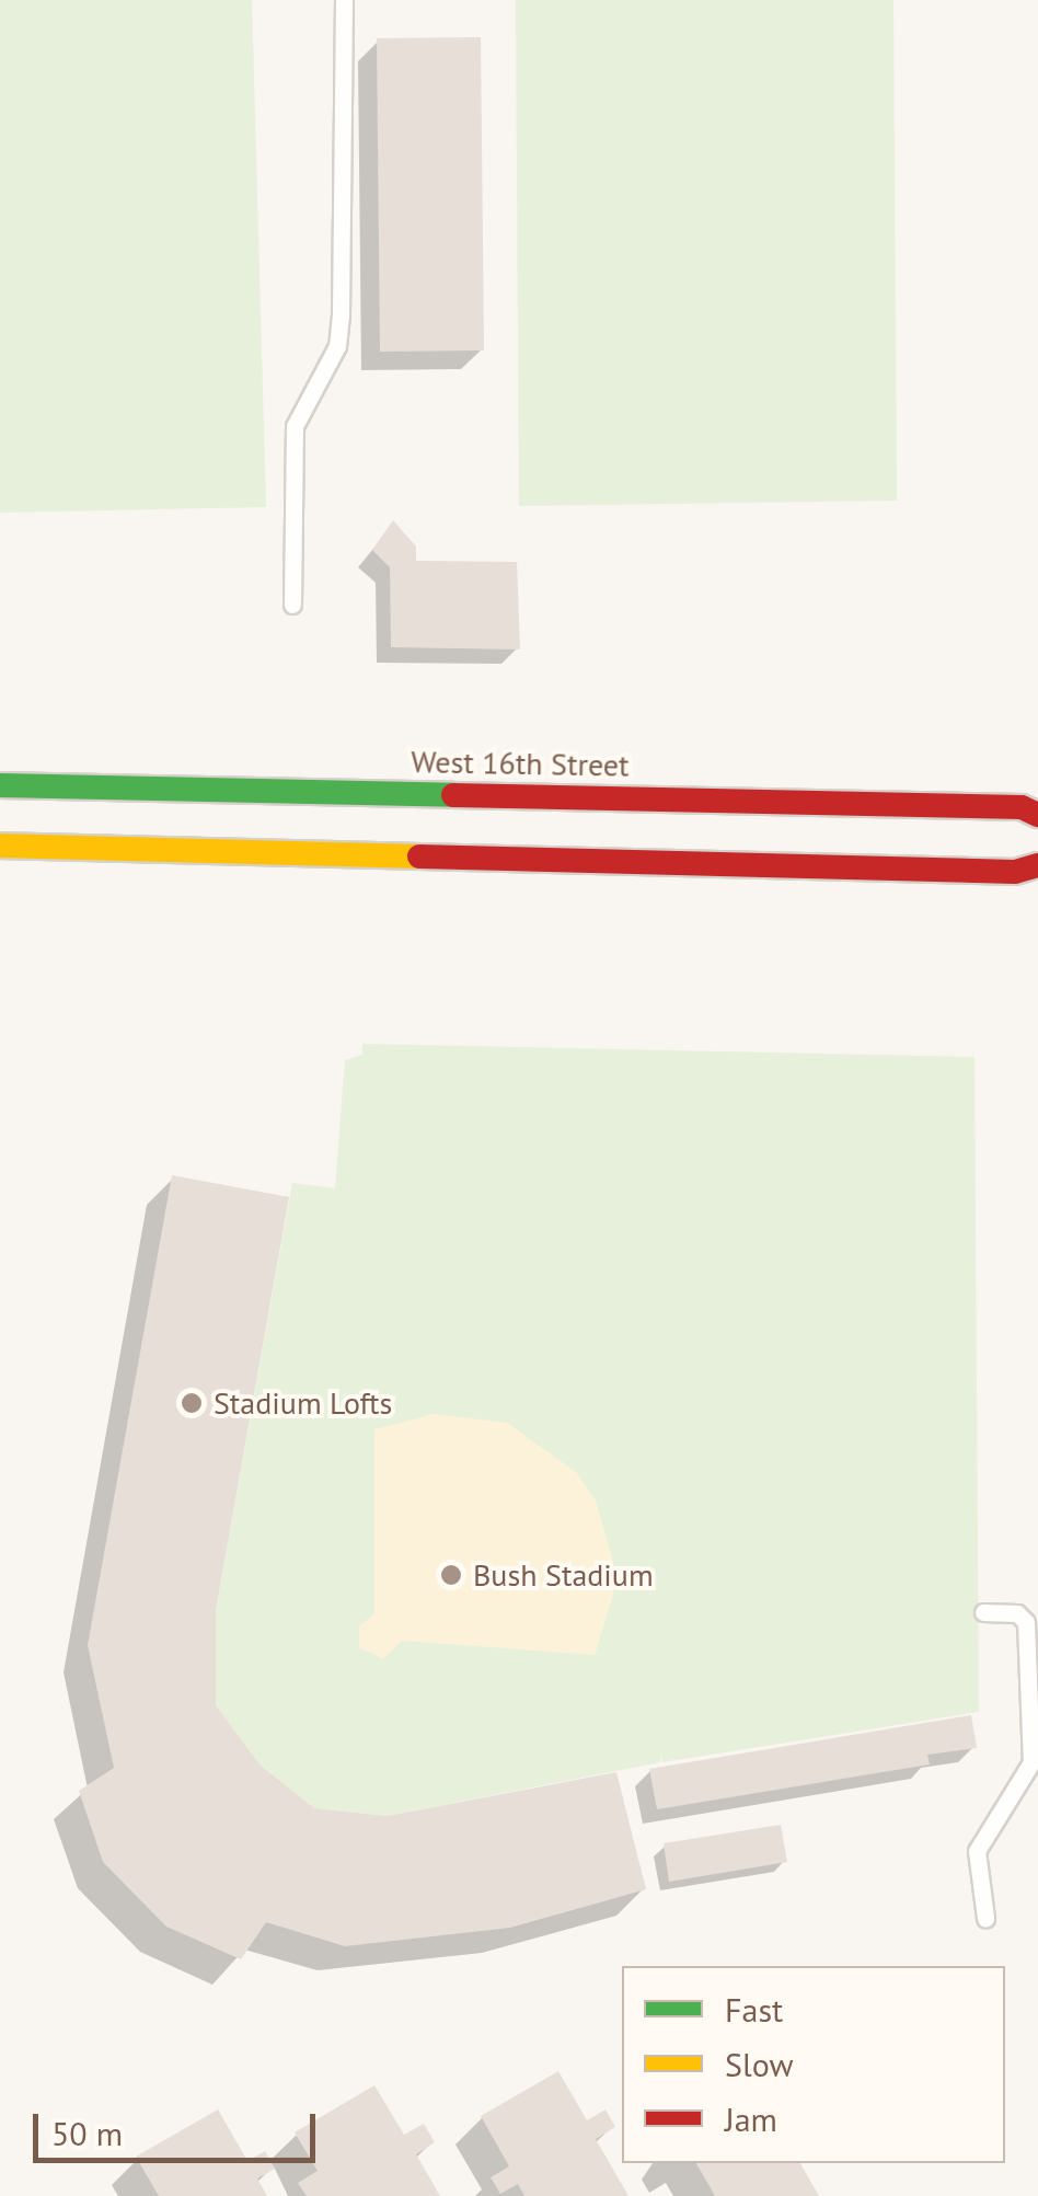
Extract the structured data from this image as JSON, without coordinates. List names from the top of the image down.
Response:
{
  "streets": {
    "main road": ["West 16th Street"]
  },
  "places": ["Stadium Lofts", "Bush Stadium"],
  "legend": ["Fast", "Slow", "Jam"],
  "scale_bar": "50 m"
}
